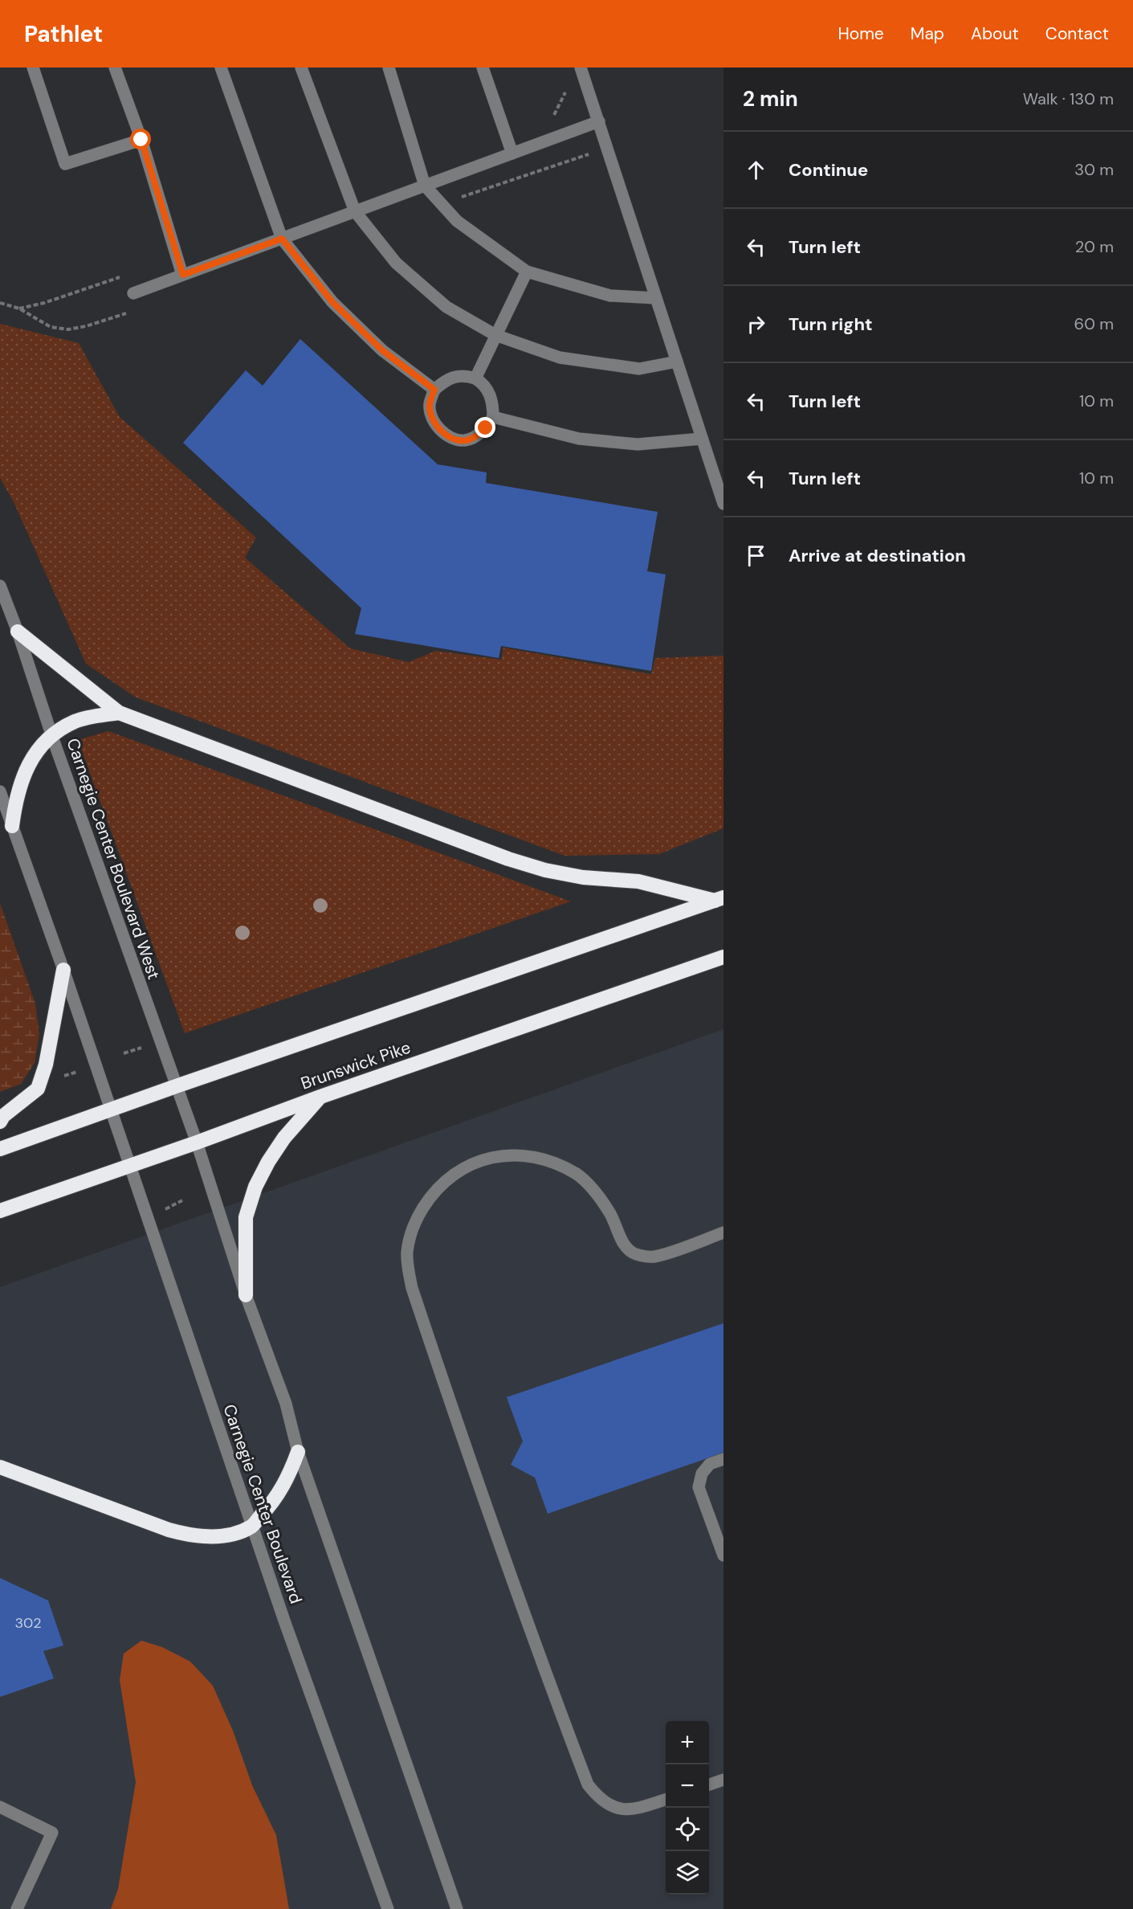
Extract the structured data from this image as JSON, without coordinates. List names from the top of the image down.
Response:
{
  "streets": {
    "highway": ["Brunswick Pike"],
    "street": ["Carnegie Center Boulevard West", "Carnegie Center Boulevard"]
  },
  "crossings": [
    ["Carnegie Center Boulevard West", "Brunswick Pike"],
    ["Brunswick Pike", "Carnegie Center Boulevard"]
  ],
  "house_numbers": ["302"],
  "page": {
    "header": "Pathlet",
    "nav": [
      "Home",
      "Map",
      "About",
      "Contact"
    ],
    "heading": ["2 min", "Walk · 130 m"],
    "list": [
      ["Continue", "30 m"],
      ["Turn left", "20 m"],
      ["Turn right", "60 m"],
      ["Turn left", "10 m"],
      ["Turn left", "10 m"],
      "Arrive at destination"
    ],
    "map_buttons": ["+", "−"]
  }
}
